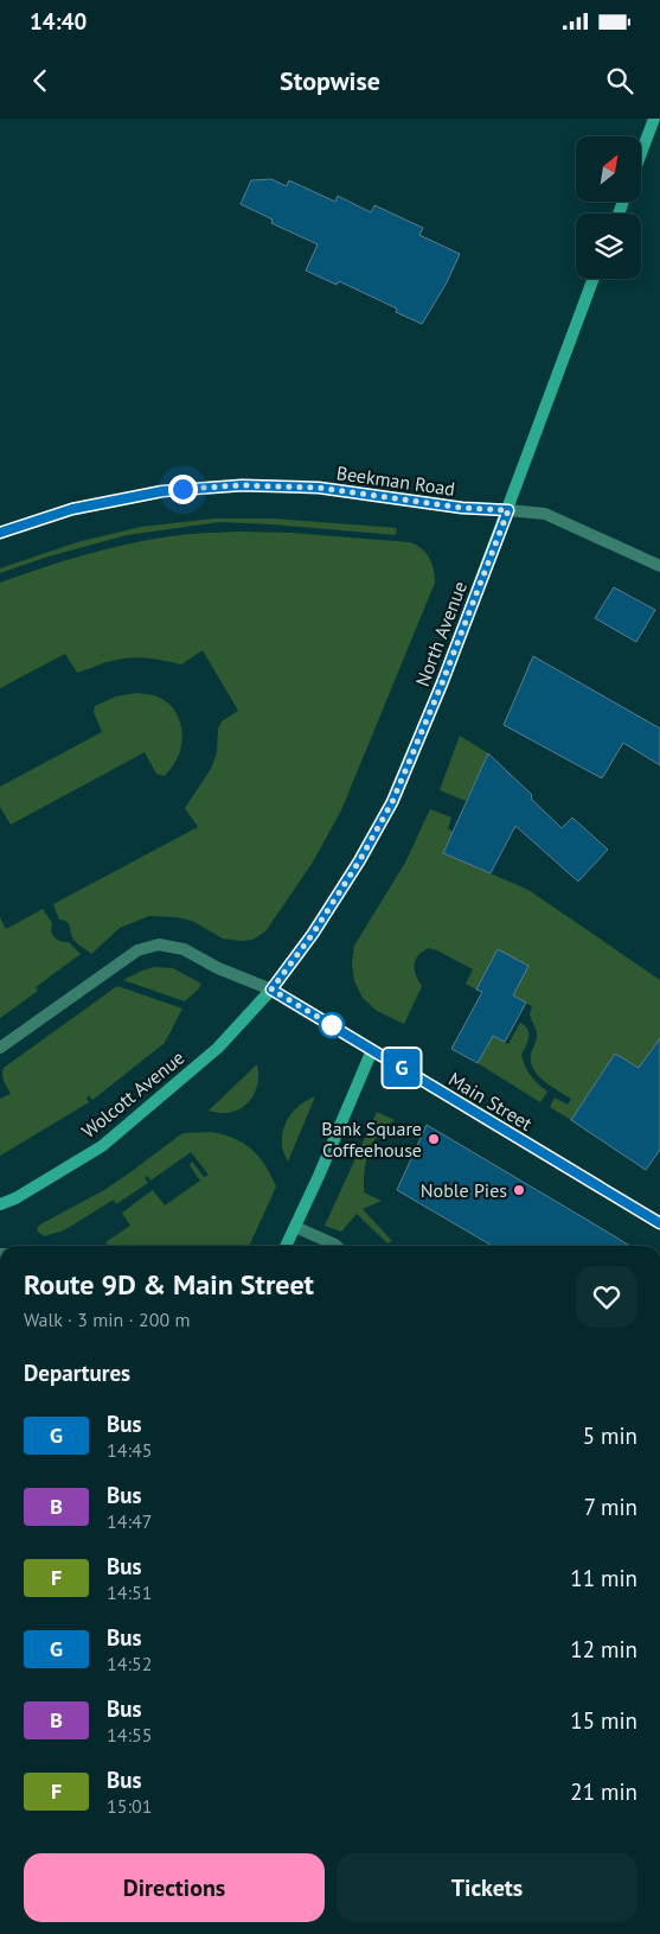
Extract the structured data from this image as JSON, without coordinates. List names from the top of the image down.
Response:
{
  "streets": {
    "main road": [
      "Beekman Road",
      "North Avenue",
      "Wolcott Avenue",
      "Main Street"
    ]
  },
  "crossings": [
    ["Beekman Road", "North Avenue"],
    ["North Avenue", "Wolcott Avenue"],
    ["North Avenue", "Main Street"],
    ["Wolcott Avenue", "Main Street"]
  ],
  "places": ["Bank Square Coffeehouse", "Noble Pies"],
  "lines": ["bus line G"],
  "north": "top right",
  "page": {
    "status": "14:40",
    "header": "Stopwise",
    "on_map": "G",
    "heading": [
      ["Route 9D & Main Street", "Walk · 3 min · 200 m"],
      "Departures"
    ],
    "list": [
      {
        "mark": "G",
        "name": "Bus",
        "note": "14:45",
        "value": "5 min"
      },
      {
        "mark": "B",
        "name": "Bus",
        "note": "14:47",
        "value": "7 min"
      },
      {
        "mark": "F",
        "name": "Bus",
        "note": "14:51",
        "value": "11 min"
      },
      {
        "mark": "G",
        "name": "Bus",
        "note": "14:52",
        "value": "12 min"
      },
      {
        "mark": "B",
        "name": "Bus",
        "note": "14:55",
        "value": "15 min"
      },
      {
        "mark": "F",
        "name": "Bus",
        "note": "15:01",
        "value": "21 min"
      }
    ],
    "buttons": ["Directions", "Tickets"]
  }
}
